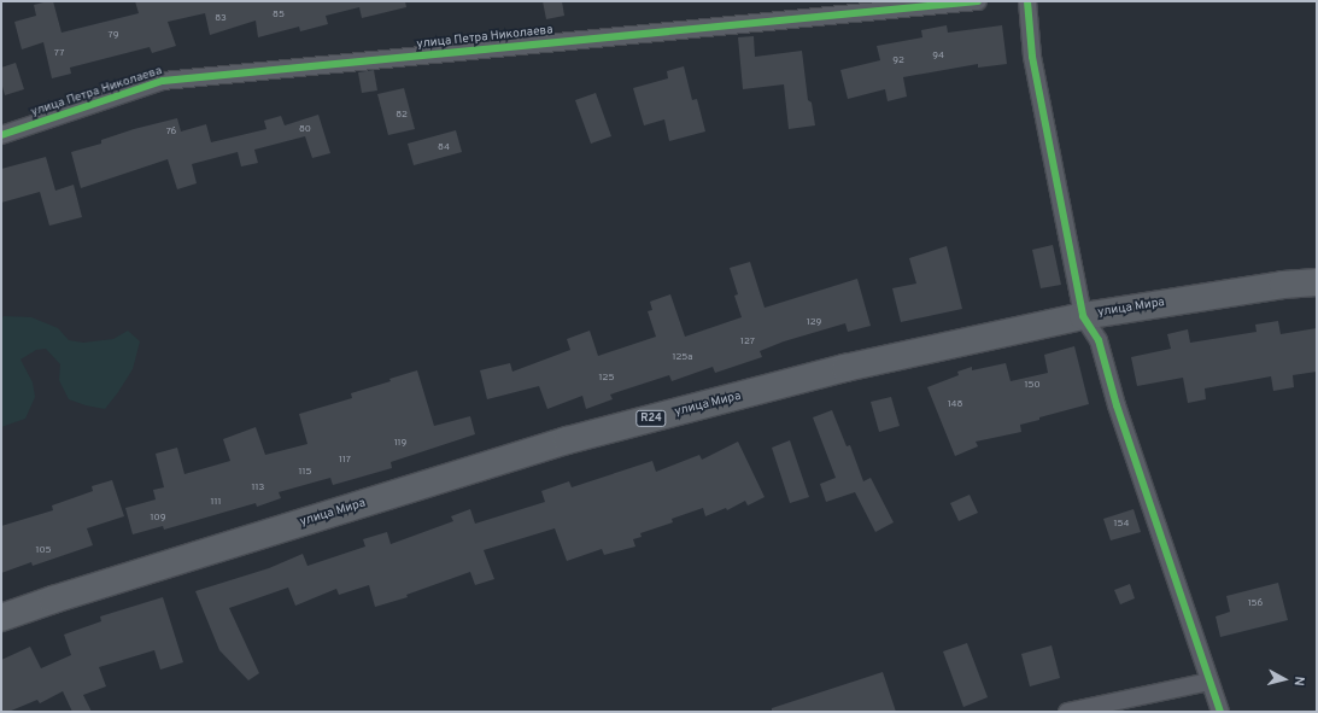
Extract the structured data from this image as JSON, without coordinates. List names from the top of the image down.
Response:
{
  "streets": {
    "main road": ["улица Мира", "R24"],
    "street": ["улица Петра Николаева"]
  },
  "house_numbers": [
    "85",
    "83",
    "79",
    "77",
    "94",
    "92",
    "82",
    "80",
    "76",
    "84",
    "129",
    "127",
    "125а",
    "125",
    "150",
    "148",
    "119",
    "117",
    "115",
    "113",
    "111",
    "109",
    "154",
    "105",
    "156"
  ],
  "north": "right"
}
